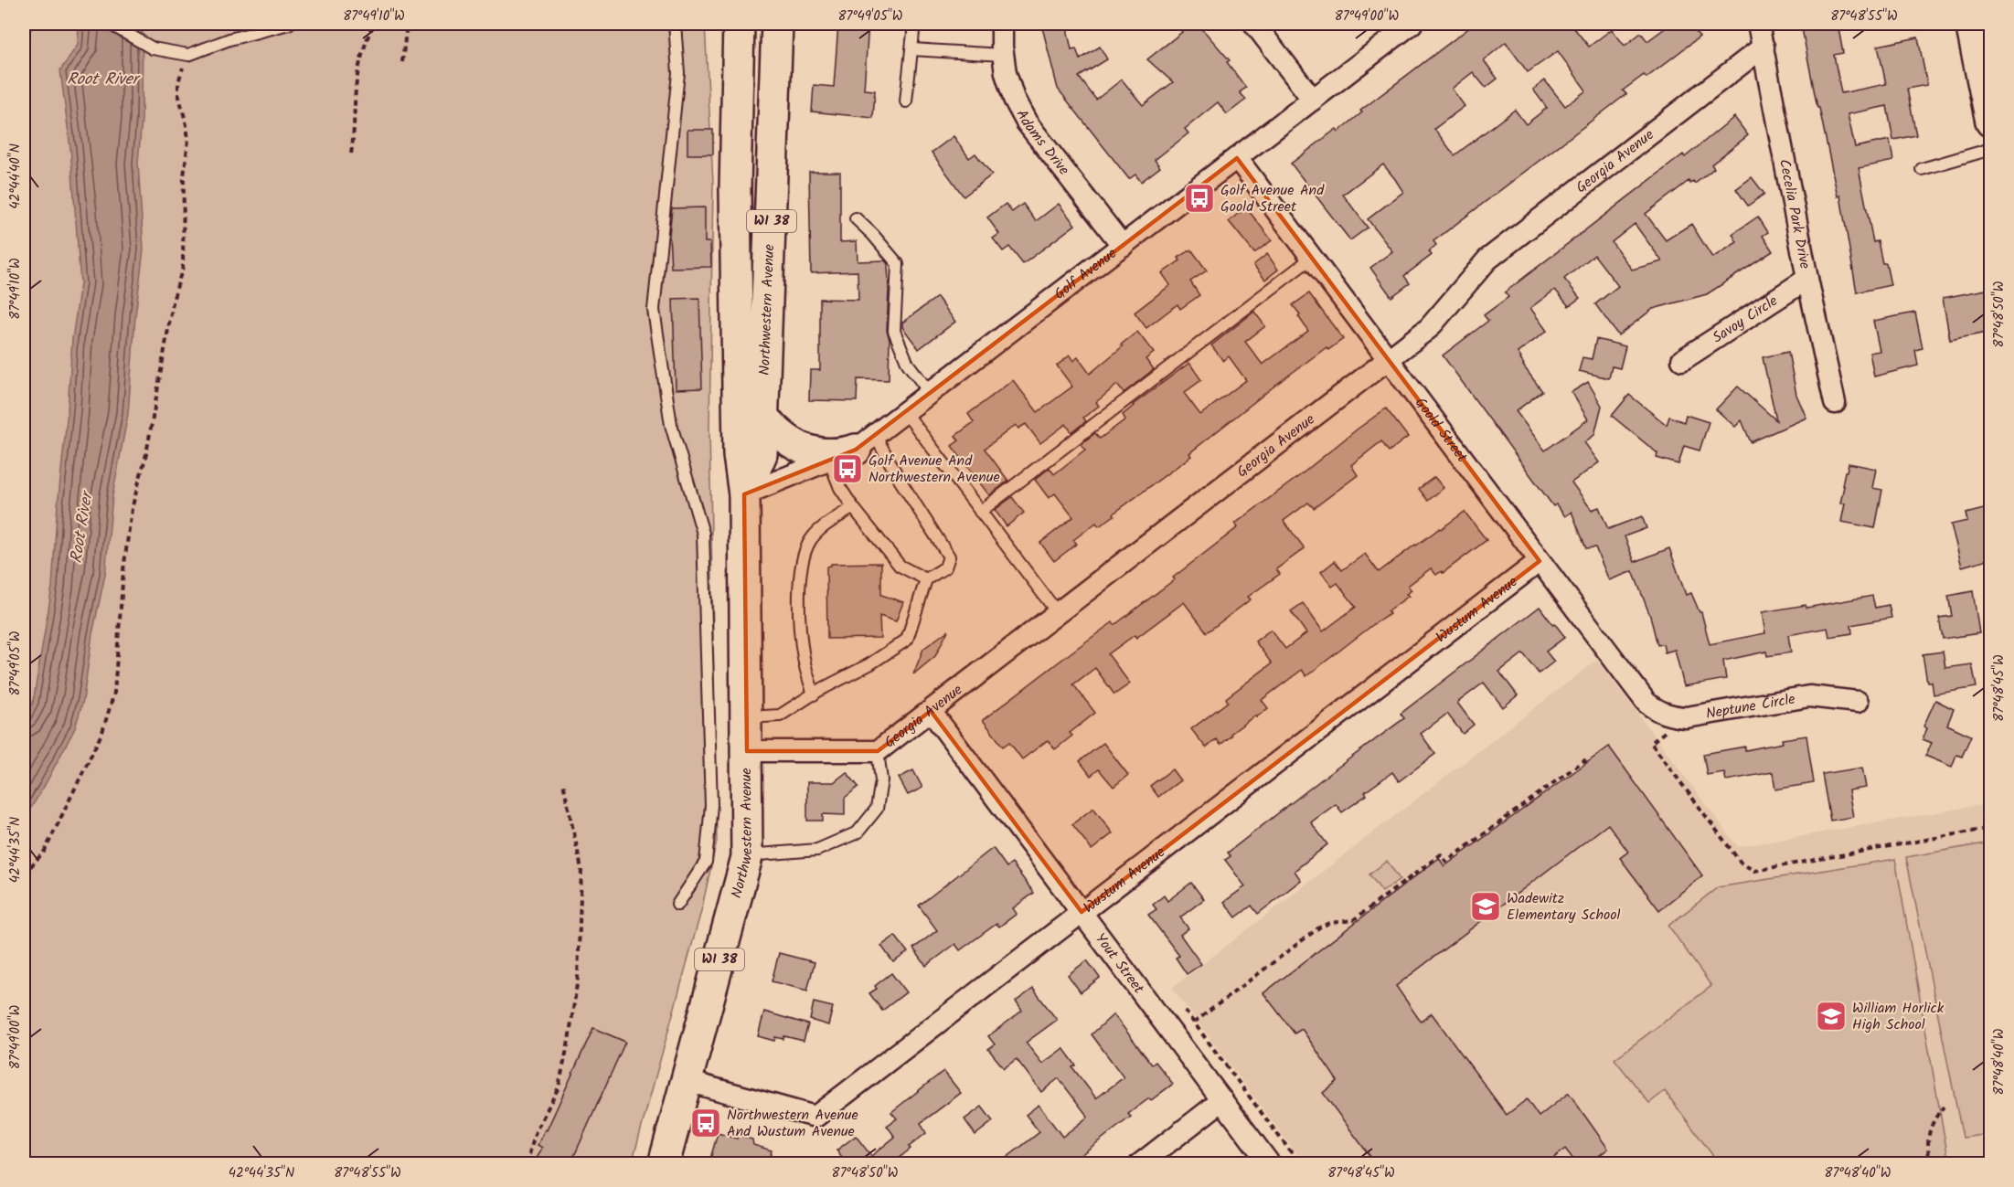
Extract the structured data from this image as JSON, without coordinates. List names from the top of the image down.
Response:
{
  "streets": {
    "main road": ["WI 38", "Northwestern Avenue"],
    "street": [
      "Adams Drive",
      "Georgia Avenue",
      "Cecelia Park Drive",
      "Golf Avenue",
      "Savoy Circle",
      "Goold Street",
      "Wustum Avenue",
      "Neptune Circle",
      "Yout Street"
    ]
  },
  "crossings": [
    ["Adams Drive", "Golf Avenue"],
    ["Georgia Avenue", "Cecelia Park Drive"],
    ["Georgia Avenue", "Northwestern Avenue"],
    ["Georgia Avenue", "Goold Street"],
    ["Georgia Avenue", "Yout Street"],
    ["Cecelia Park Drive", "Savoy Circle"],
    ["Golf Avenue", "Northwestern Avenue"],
    ["Golf Avenue", "Goold Street"],
    ["Northwestern Avenue", "Wustum Avenue"],
    ["Goold Street", "Wustum Avenue"],
    ["Goold Street", "Neptune Circle"],
    ["Wustum Avenue", "Yout Street"]
  ],
  "water": ["Root River"],
  "places": {
    "bus stop": ["Golf Avenue And Goold Street", "Golf Avenue And Northwestern Avenue", "Northwestern Avenue And Wustum Avenue"],
    "school or university": ["Wadewitz Elementary School", "William Horlick High School"]
  },
  "coordinates": [
    "87°49'10\"W",
    "87°49'05\"W",
    "87°49'00\"W",
    "87°48'55\"W",
    "42°44'40\"N",
    "87°48'50\"W",
    "87°48'45\"W",
    "42°44'35\"N",
    "87°48'40\"W"
  ]
}
